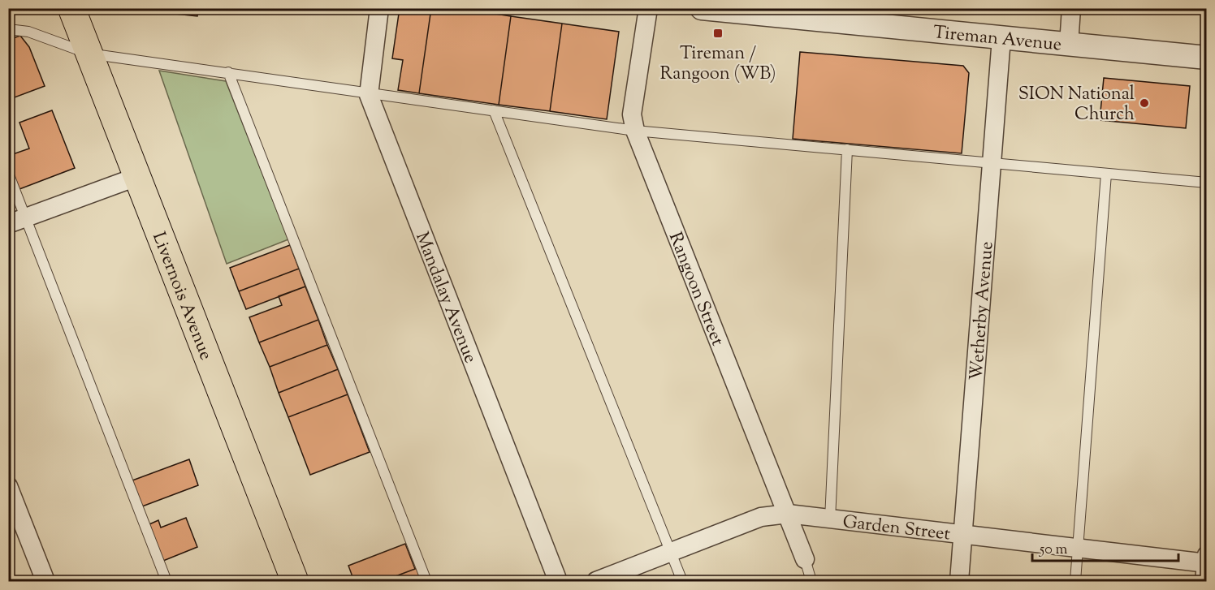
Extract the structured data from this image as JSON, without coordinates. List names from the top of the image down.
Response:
{
  "streets": {
    "main road": ["Livernois Avenue"],
    "street": [
      "Tireman Avenue",
      "Rangoon Street",
      "Mandalay Avenue",
      "Wetherby Avenue",
      "Garden Street"
    ]
  },
  "crossings": [
    ["Tireman Avenue", "Wetherby Avenue"],
    ["Rangoon Street", "Garden Street"],
    ["Wetherby Avenue", "Garden Street"]
  ],
  "places": {
    "transit": ["Tireman / Rangoon (WB)"],
    "other": ["SION National Church"]
  },
  "scale_bar": "50 m"
}
